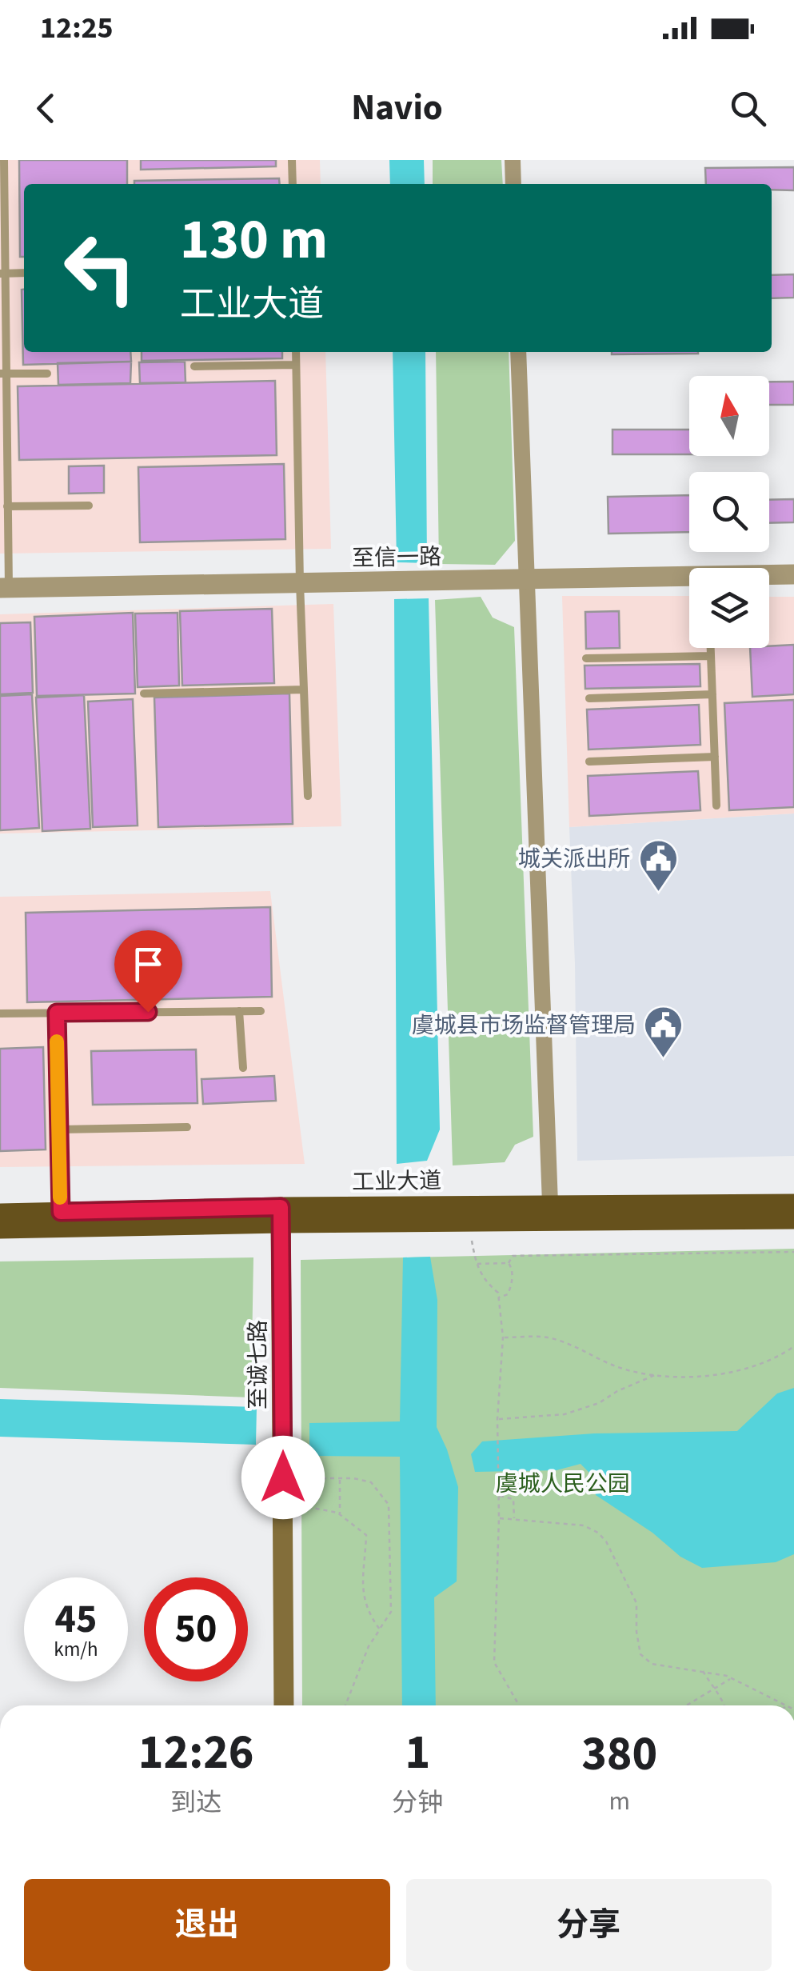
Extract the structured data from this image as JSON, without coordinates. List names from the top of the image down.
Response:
{
  "streets": {
    "main road": ["工业大道", "至诚七路"],
    "street": ["至信一路"]
  },
  "crossings": [
    ["工业大道", "至诚七路"]
  ],
  "parks": ["虞城人民公园"],
  "places": {
    "public building": ["城关派出所", "虞城县市场监督管理局"]
  },
  "north": "top",
  "page": {
    "status": "12:25",
    "header": "Navio",
    "turn": ["130 m", "工业大道"],
    "speed": "45 km/h",
    "limit": "50",
    "eta": [
      "12:26",
      "到达",
      "1",
      "分钟",
      "380",
      "m"
    ],
    "buttons": ["退出", "分享"]
  }
}
